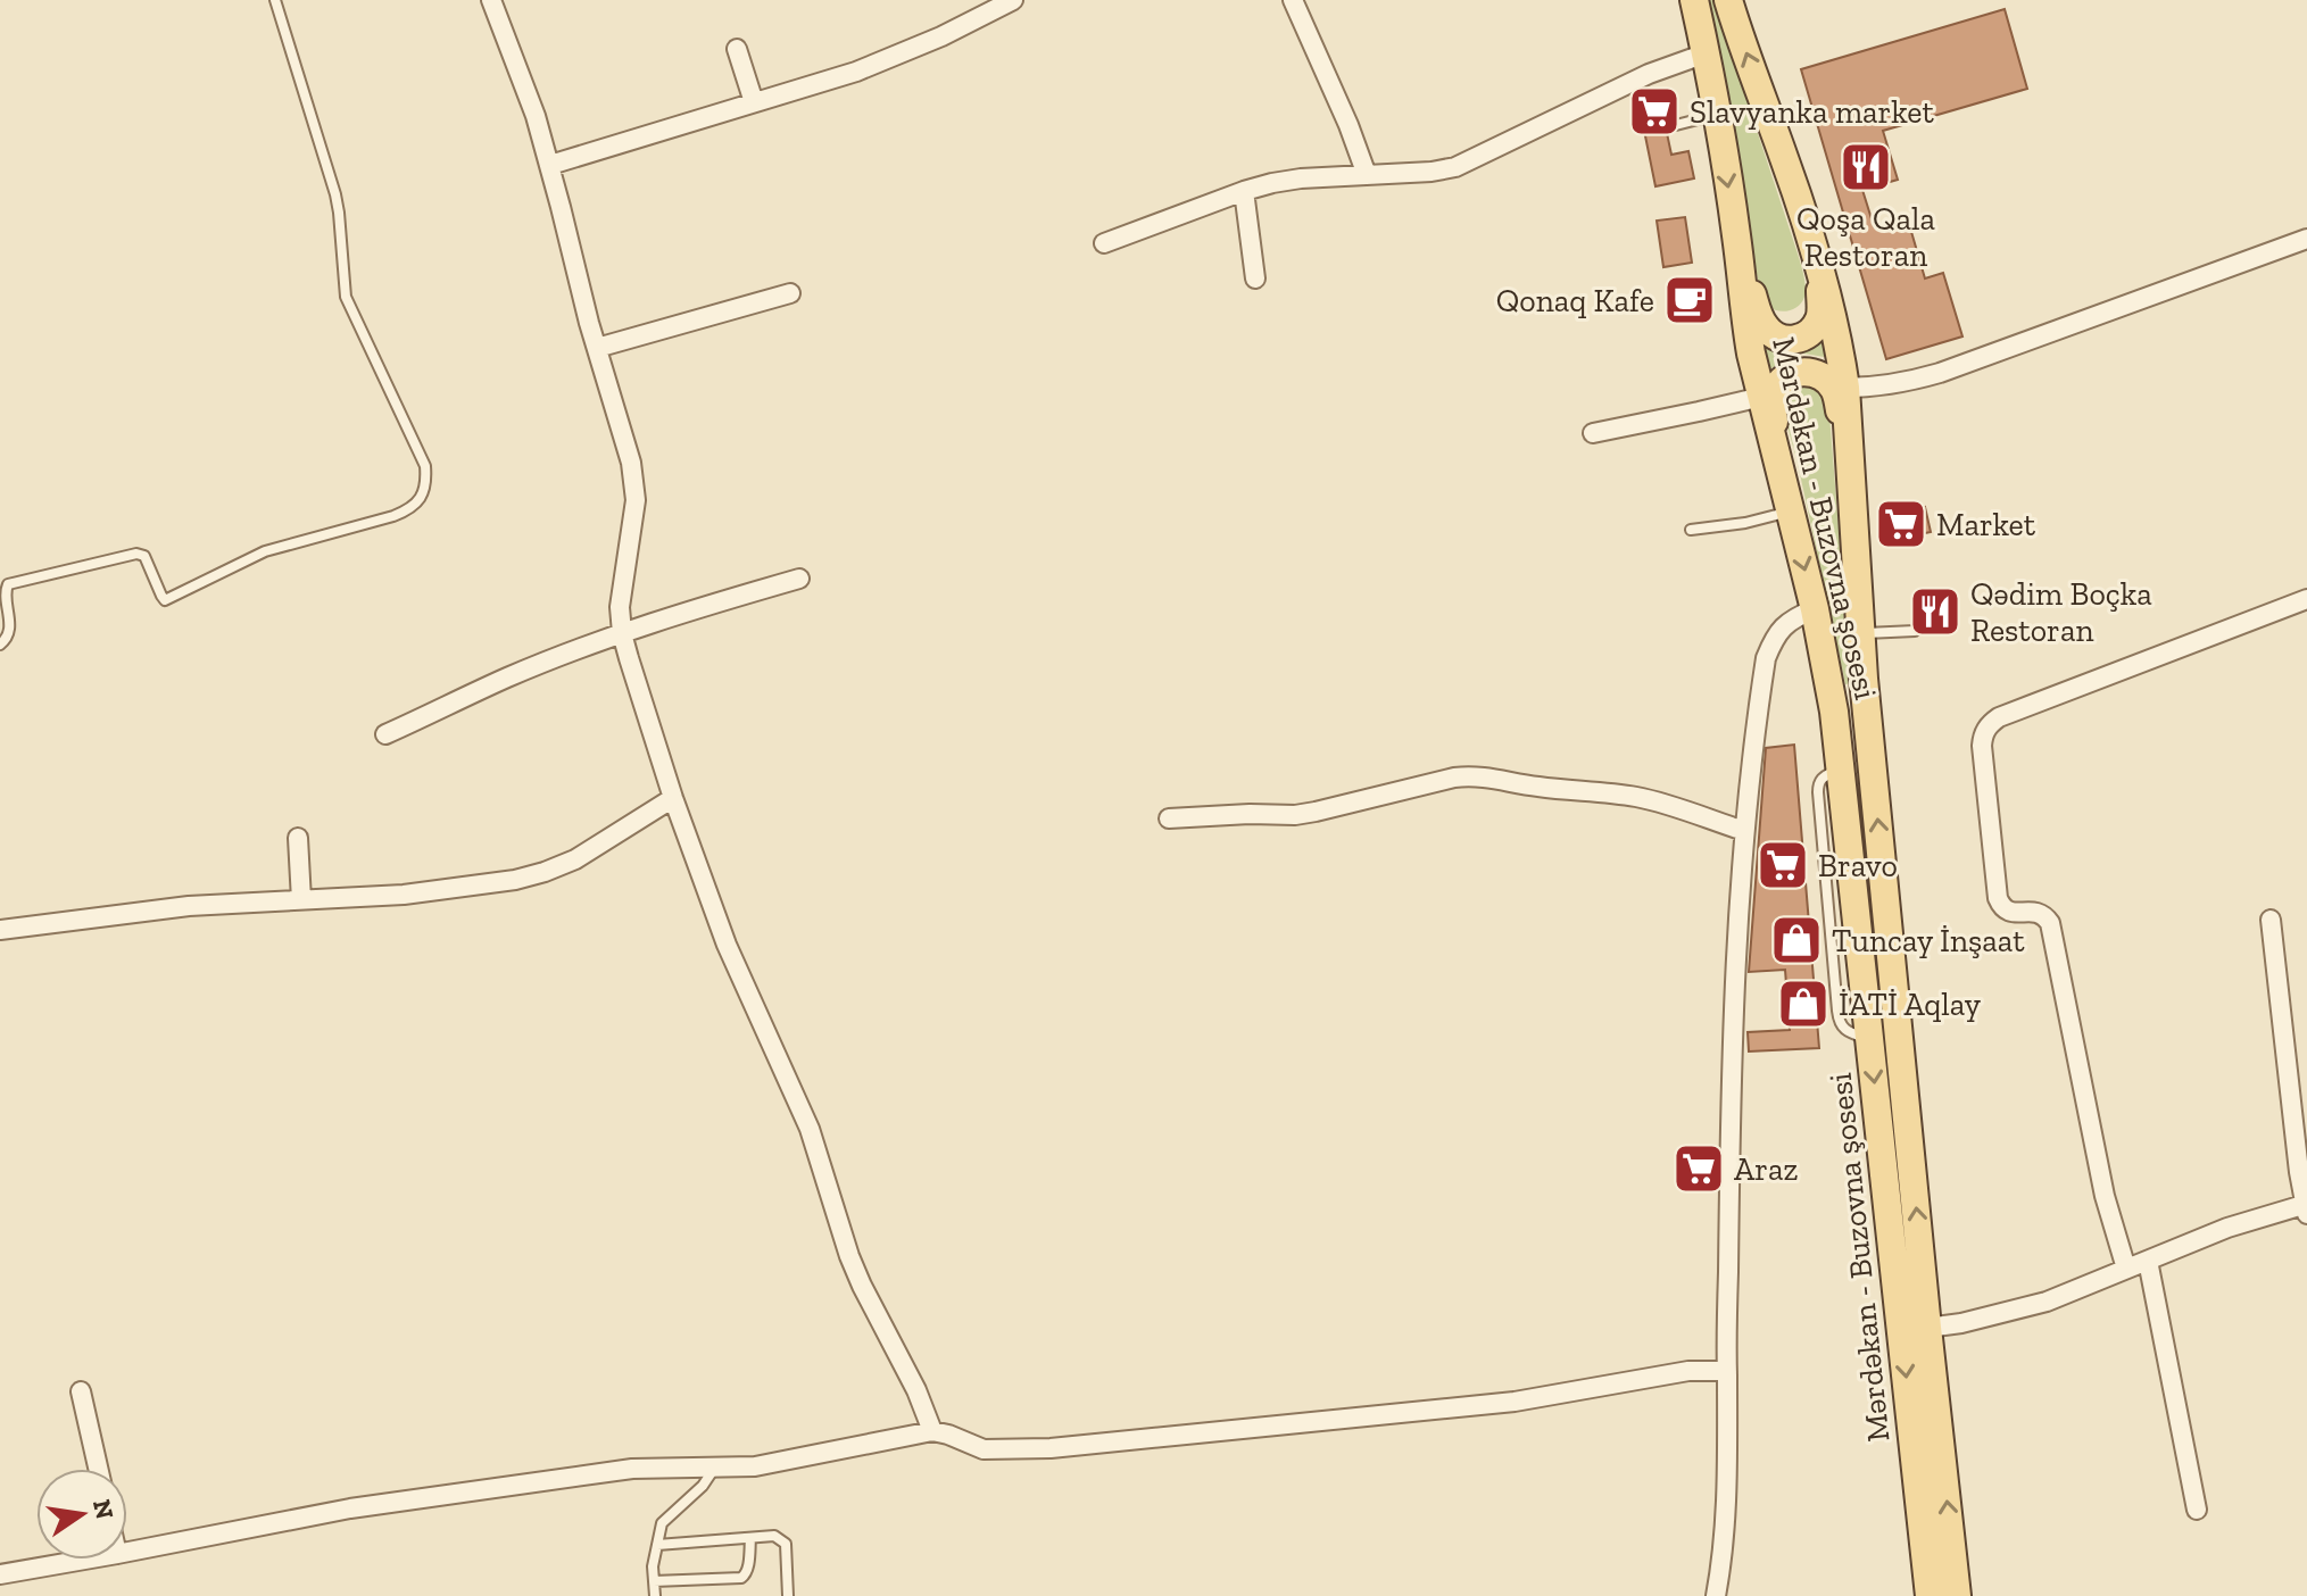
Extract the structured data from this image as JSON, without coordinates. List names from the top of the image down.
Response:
{
  "streets": {
    "main road": ["Mərdəkan - Buzovna şosesi"]
  },
  "places": {
    "supermarket": [
      "Slavyanka market",
      "Market",
      "Bravo",
      "Araz"
    ],
    "restaurant": ["Qoşa Qala Restoran", "Qədim Boçka Restoran"],
    "cafe": ["Qonaq Kafe"],
    "shop": ["Tuncay İnşaat", "İATİ Aqlay"]
  },
  "north": "right"
}
